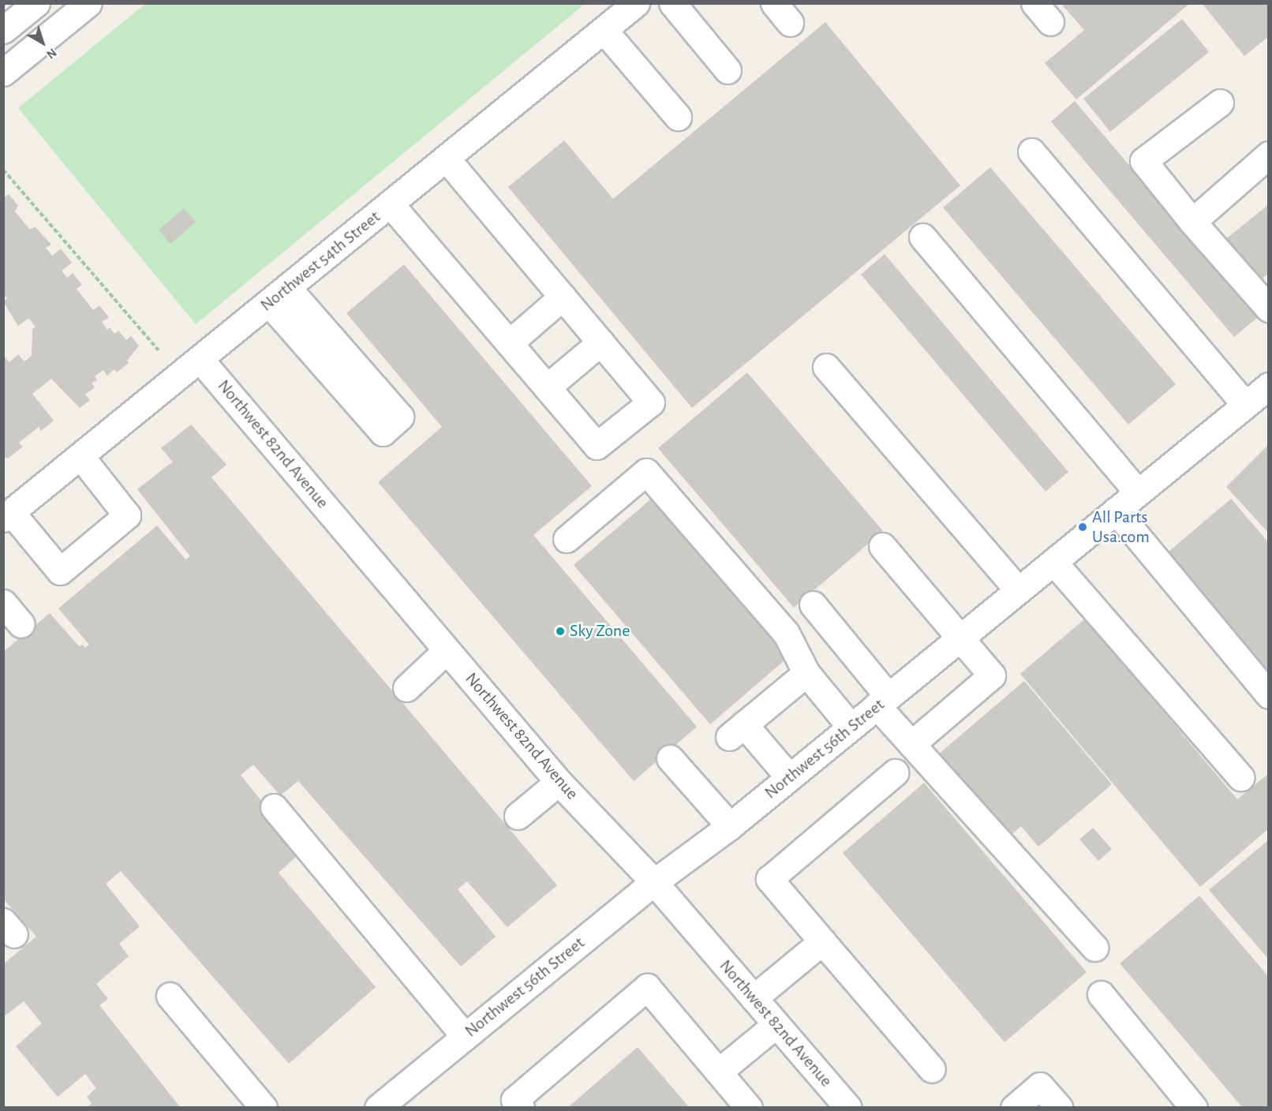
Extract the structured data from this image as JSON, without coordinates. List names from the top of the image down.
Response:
{
  "streets": {
    "street": ["Northwest 54th Street", "Northwest 82nd Avenue", "Northwest 56th Street"]
  },
  "crossings": [
    ["Northwest 54th Street", "Northwest 82nd Avenue"],
    ["Northwest 82nd Avenue", "Northwest 56th Street"]
  ],
  "places": ["All Parts Usa.com", "Sky Zone"],
  "north": "bottom right"
}
